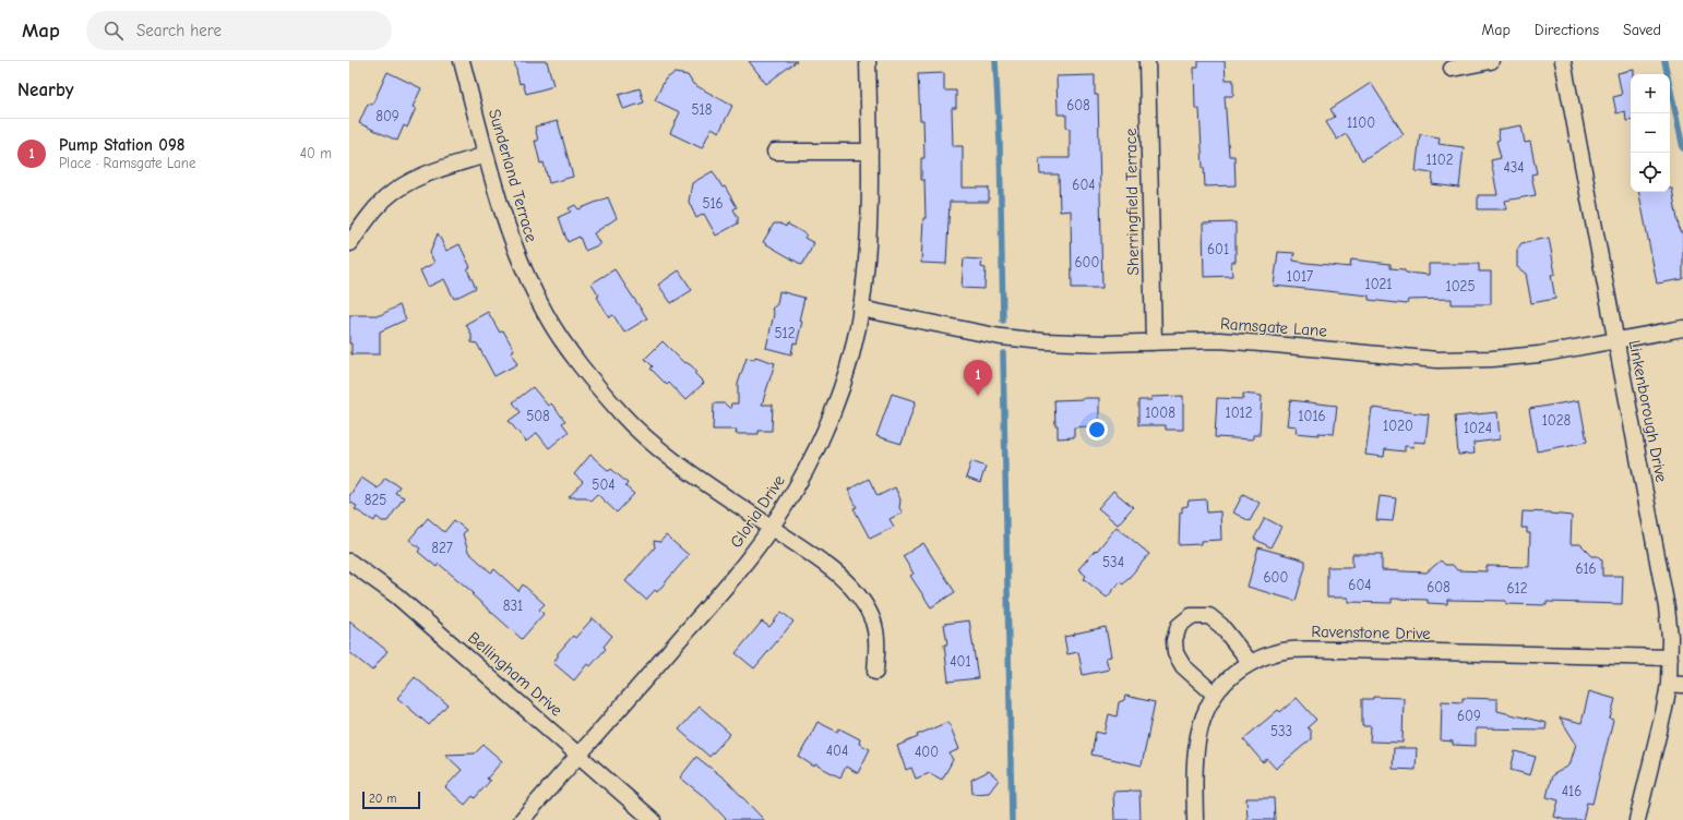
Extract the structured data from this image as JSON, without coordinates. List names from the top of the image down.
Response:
{
  "streets": {
    "street": [
      "Sunderland Terrace",
      "Sherringfield Terrace",
      "Ramsgate Lane",
      "Linkenborough Drive",
      "Gloria Drive",
      "Ravenstone Drive",
      "Bellingham Drive"
    ]
  },
  "crossings": [
    ["Sunderland Terrace", "Gloria Drive"],
    ["Sherringfield Terrace", "Ramsgate Lane"],
    ["Ramsgate Lane", "Linkenborough Drive"],
    ["Ramsgate Lane", "Gloria Drive"],
    ["Linkenborough Drive", "Ravenstone Drive"],
    ["Gloria Drive", "Bellingham Drive"]
  ],
  "house_numbers": [
    "608",
    "518",
    "809",
    "1100",
    "1102",
    "434",
    "604",
    "516",
    "601",
    "600",
    "1017",
    "1021",
    "1025",
    "512",
    "1008",
    "1012",
    "508",
    "1016",
    "1028",
    "1020",
    "1024",
    "504",
    "825",
    "827",
    "534",
    "616",
    "600",
    "604",
    "608",
    "612",
    "831",
    "401",
    "609",
    "533",
    "404",
    "400",
    "416"
  ],
  "scale_bar": "20 m",
  "page": {
    "header": "Map",
    "search": "Search here",
    "nav": ["Map", "Directions", "Saved"],
    "heading": "Nearby",
    "map_buttons": ["+", "−"],
    "list": [
      {
        "mark": "1",
        "name": "Pump Station 098",
        "note": "Place · Ramsgate Lane",
        "value": "40 m"
      }
    ],
    "pins": "1",
    "scale": "20 m"
  }
}
